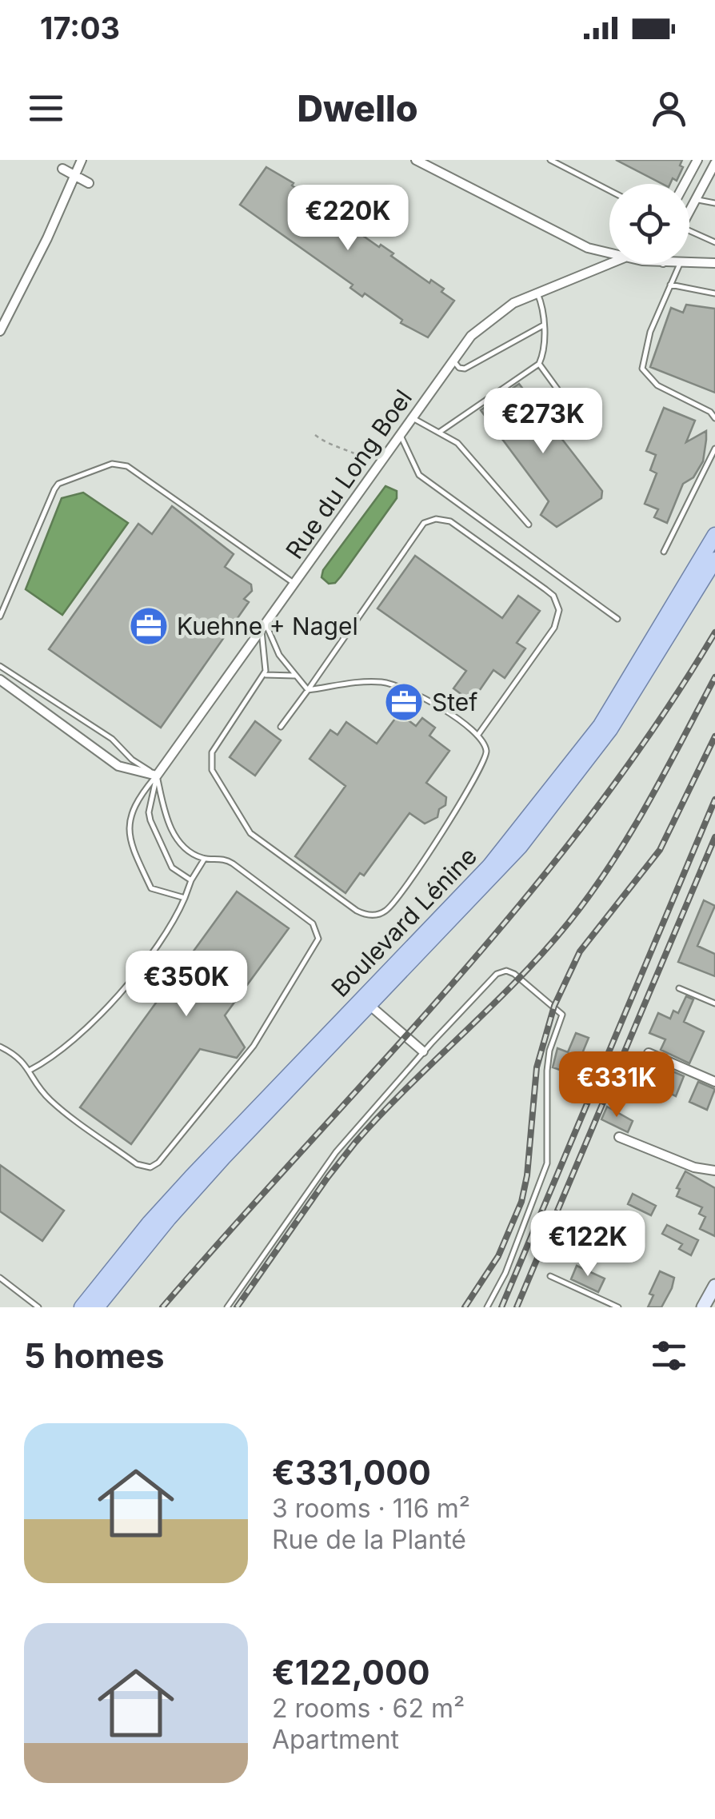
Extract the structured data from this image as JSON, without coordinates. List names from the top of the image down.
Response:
{
  "streets": {
    "main road": ["Boulevard Lénine"],
    "street": ["Rue du Long Boel"]
  },
  "places": {
    "office": ["Kuehne + Nagel", "Stef"]
  },
  "page": {
    "status": "17:03",
    "header": "Dwello",
    "price": [
      "€220K",
      "€273K",
      "€350K",
      "€331K",
      "€122K"
    ],
    "heading": "5 homes",
    "list": [
      {
        "name": "€331,000",
        "note": "3 rooms · 116 m² · Rue de la Planté"
      },
      {
        "name": "€122,000",
        "note": "2 rooms · 62 m² · Apartment"
      }
    ]
  }
}
